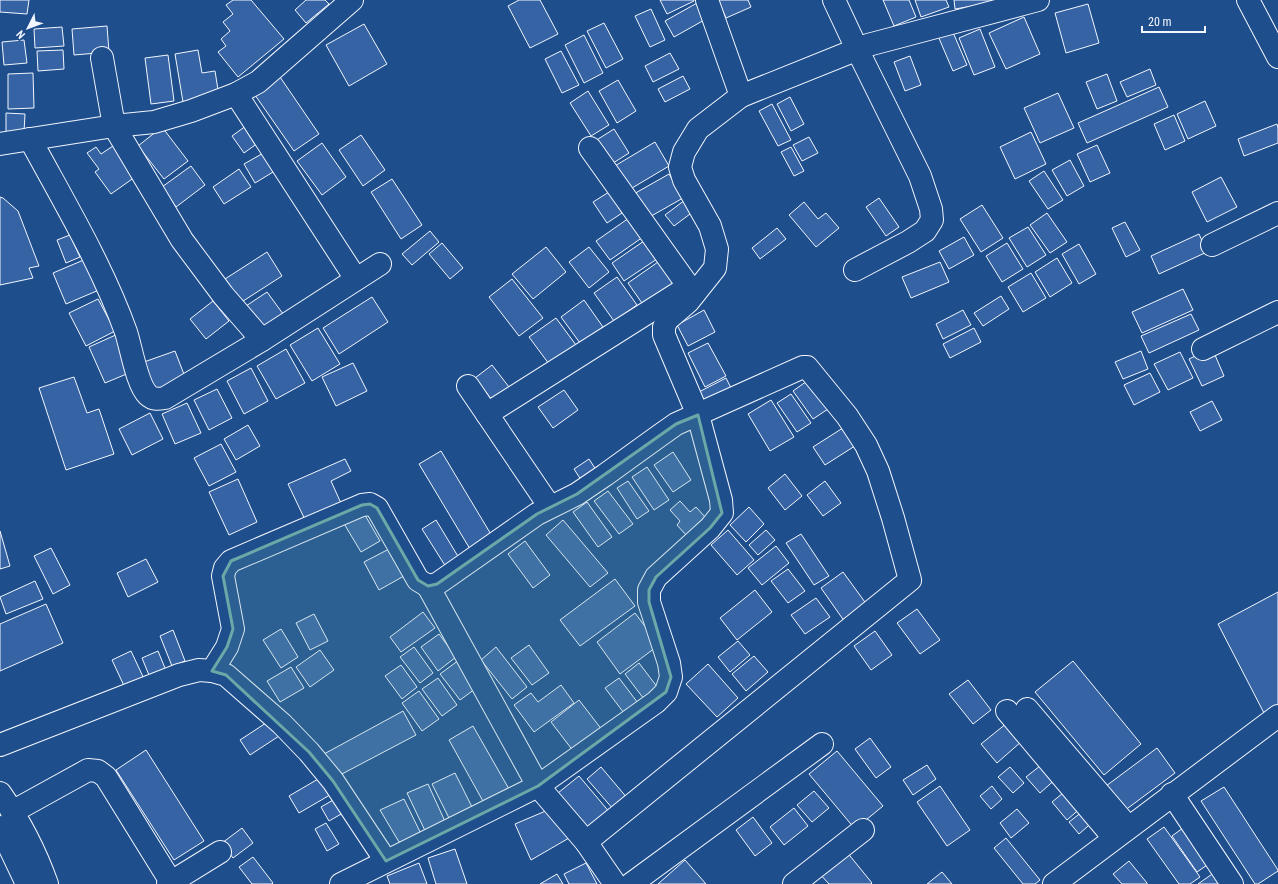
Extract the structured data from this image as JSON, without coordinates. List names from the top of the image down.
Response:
{
  "scale_bar": "20 m",
  "north": "bottom left"
}
